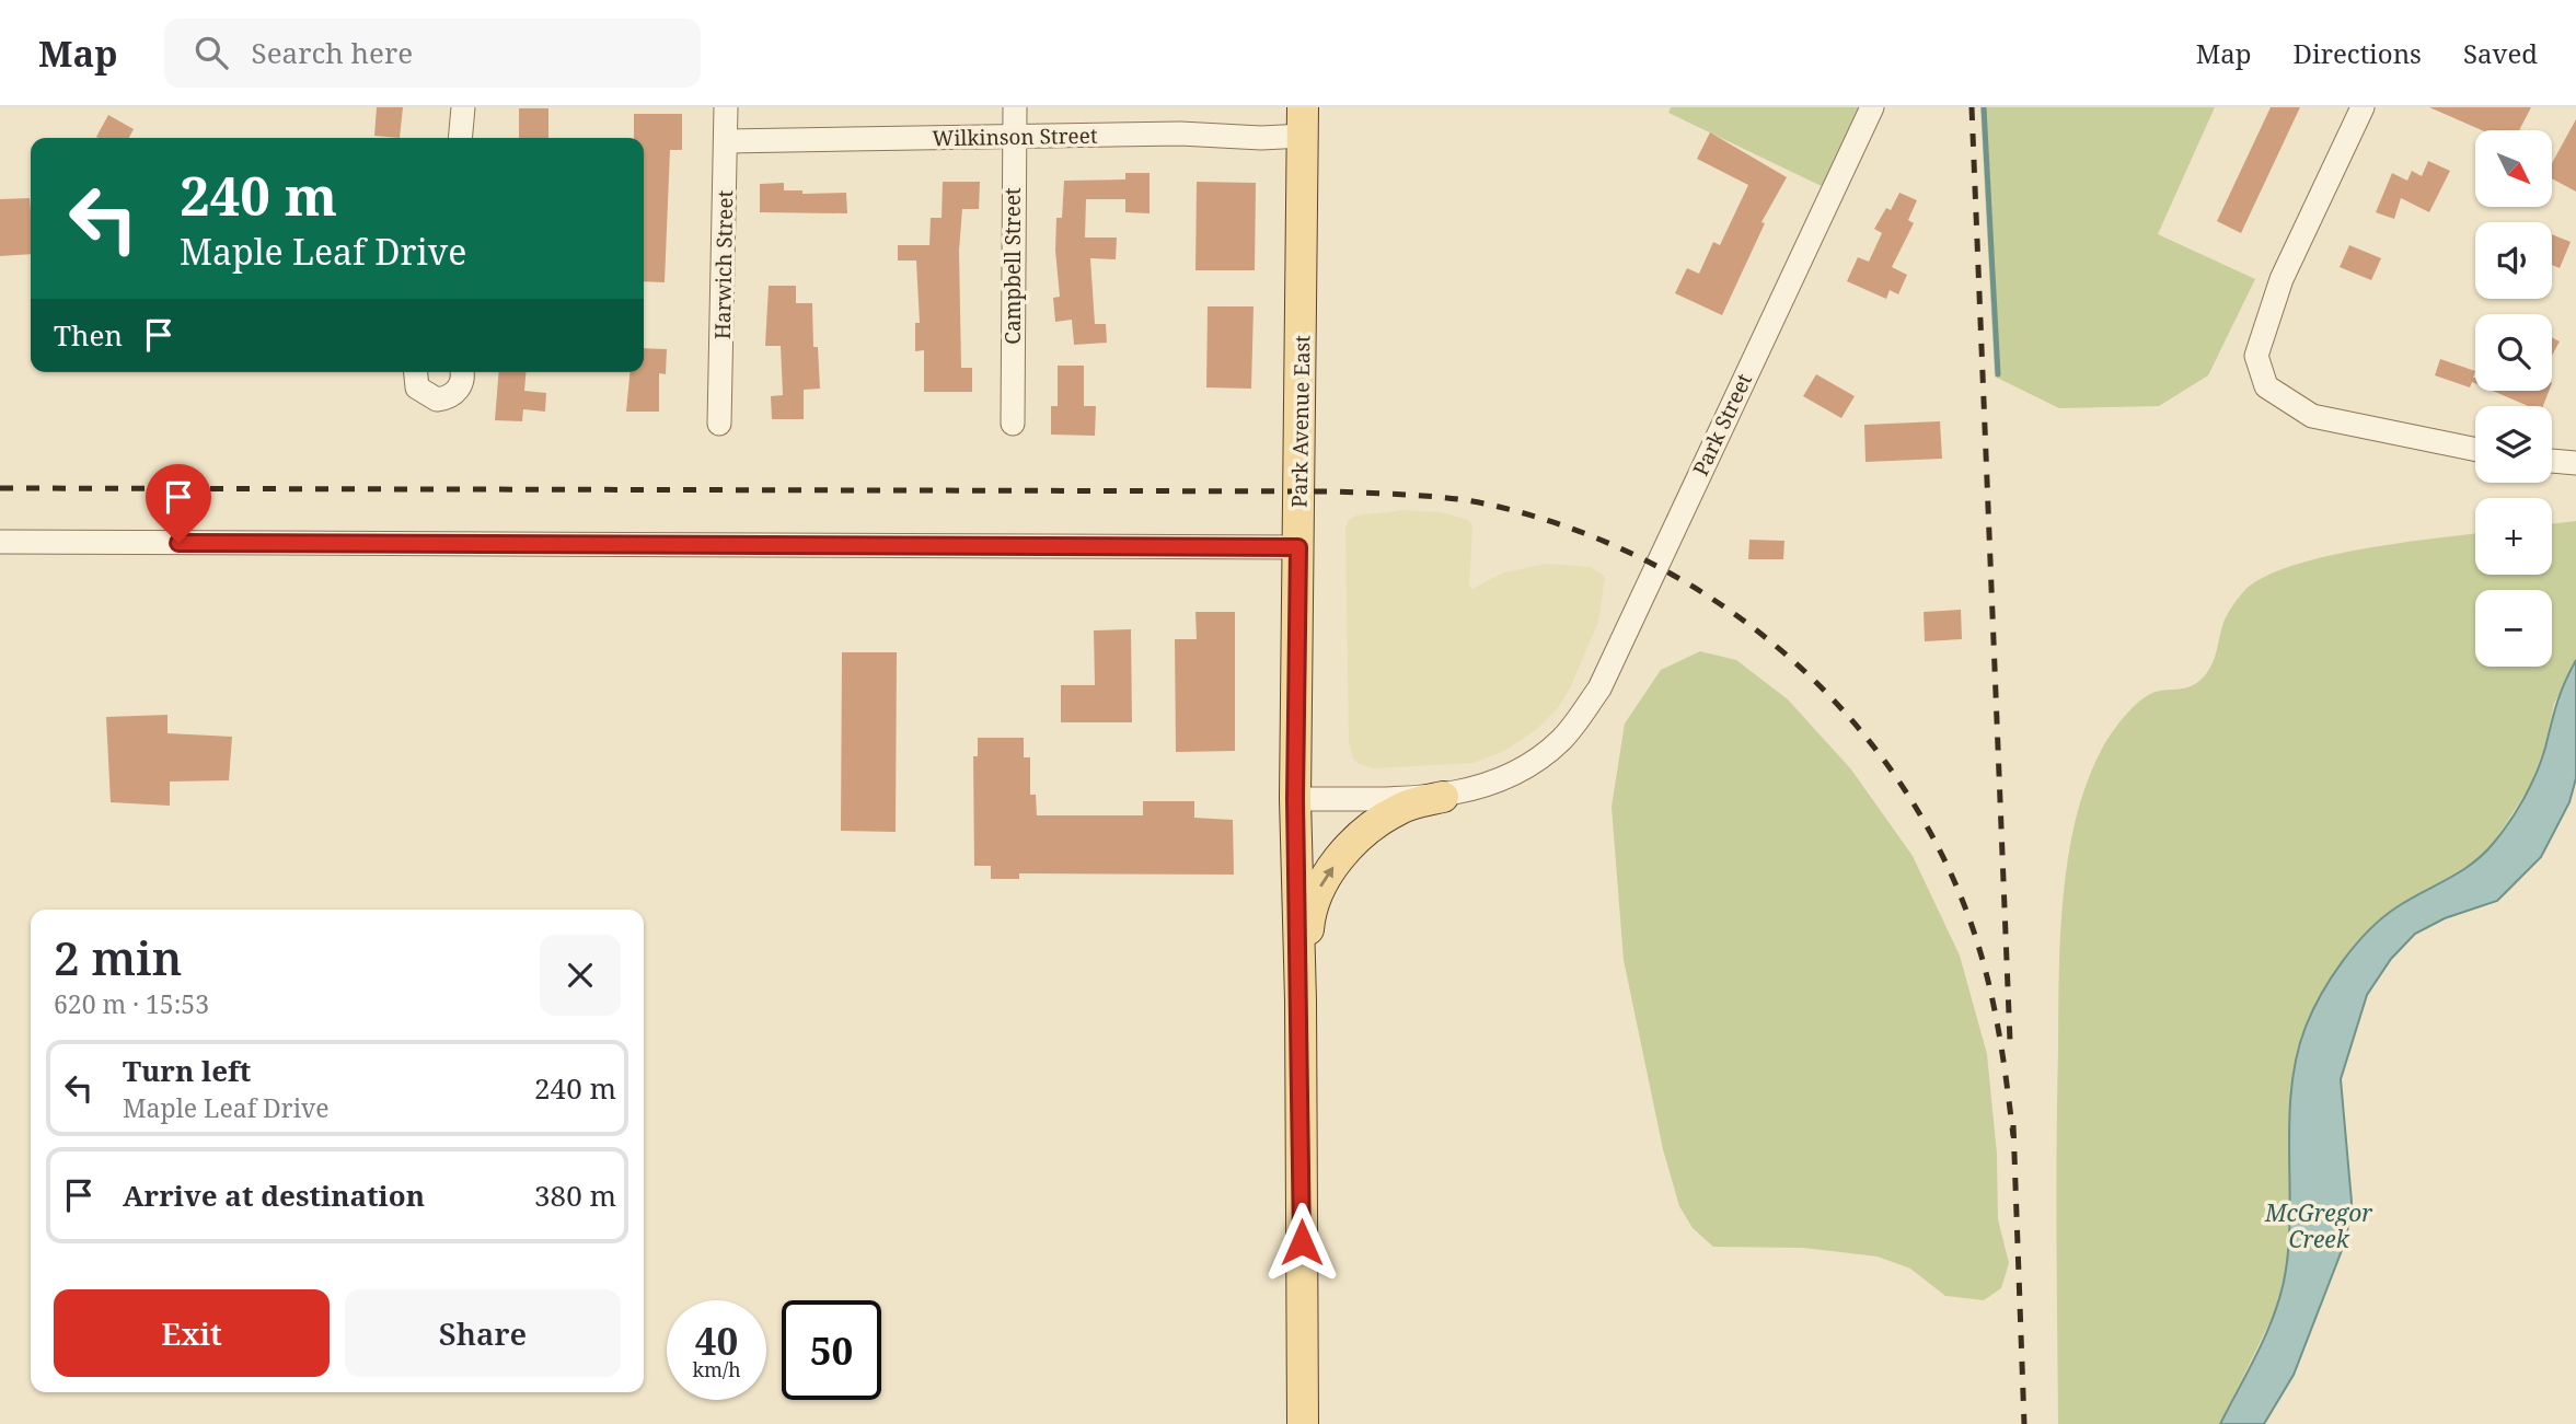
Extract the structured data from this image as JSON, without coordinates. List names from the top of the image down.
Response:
{
  "streets": {
    "main road": ["Park Avenue East"],
    "street": [
      "Wilkinson Street",
      "Harwich Street",
      "Campbell Street",
      "Park Street"
    ]
  },
  "crossings": [
    ["Wilkinson Street", "Harwich Street"],
    ["Wilkinson Street", "Campbell Street"],
    ["Wilkinson Street", "Park Avenue East"],
    ["Park Avenue East", "Park Street"]
  ],
  "water": ["McGregor Creek"],
  "north": "bottom right",
  "page": {
    "header": "Map",
    "search": "Search here",
    "nav": ["Map", "Directions", "Saved"],
    "map_buttons": ["+", "−"],
    "turn": ["240 m", "Maple Leaf Drive"],
    "then": "Then",
    "heading": ["2 min", "620 m · 15:53"],
    "list": [
      {
        "name": "Turn left",
        "note": "Maple Leaf Drive",
        "value": "240 m"
      },
      {
        "name": "Arrive at destination",
        "value": "380 m"
      }
    ],
    "buttons": ["Exit", "Share"],
    "speed": "40 km/h",
    "limit": "50"
  }
}
